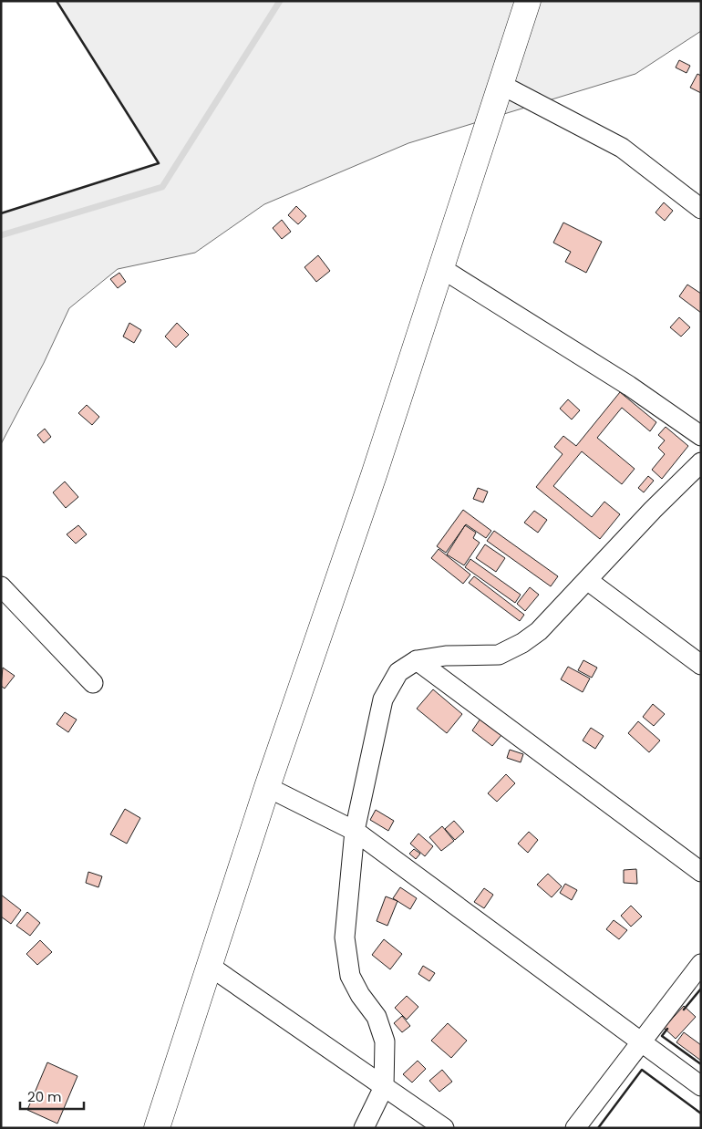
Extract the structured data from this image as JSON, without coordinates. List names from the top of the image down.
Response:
{
  "scale_bar": "20 m"
}
